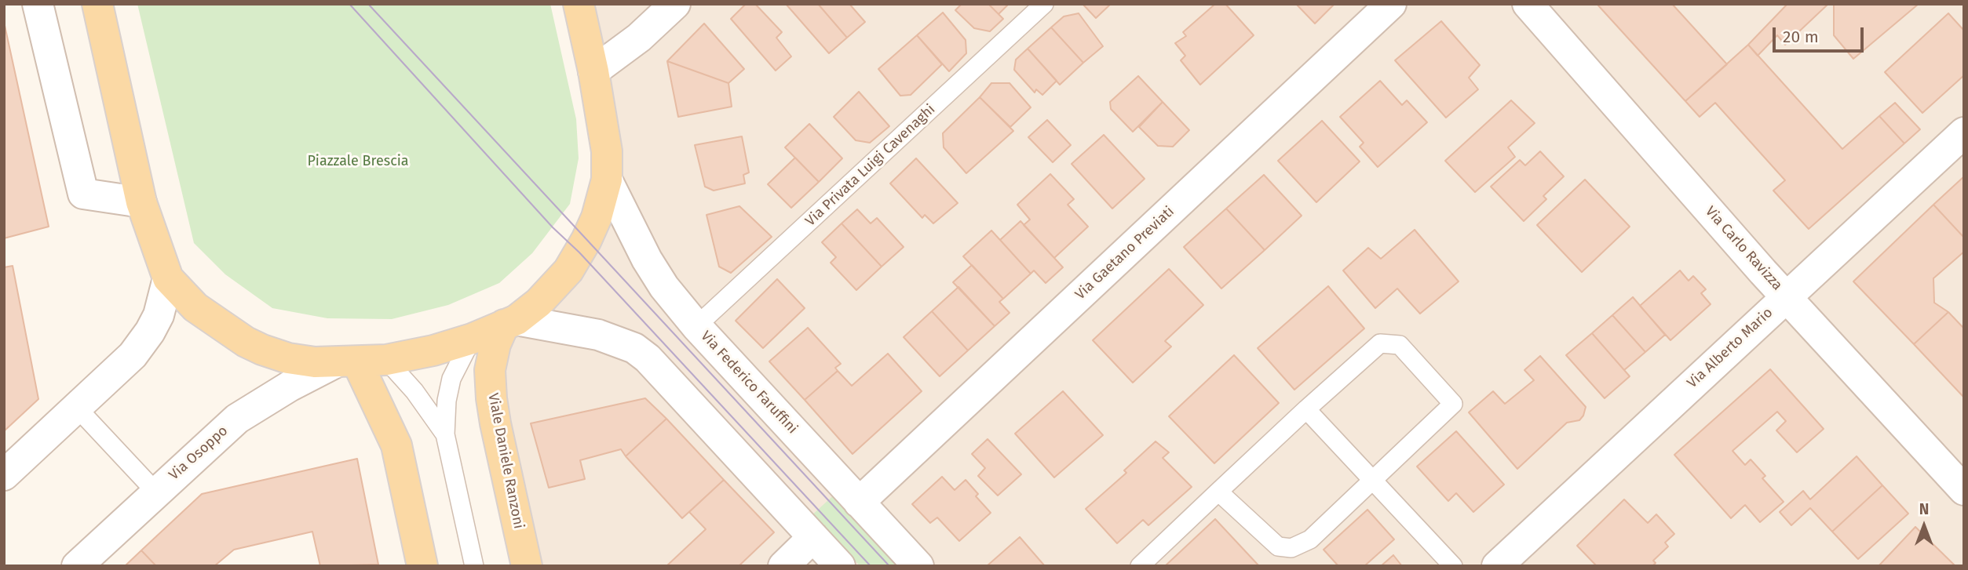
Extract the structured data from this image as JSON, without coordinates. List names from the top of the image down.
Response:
{
  "streets": {
    "main road": ["Viale Daniele Ranzoni"],
    "street": [
      "Via Carlo Ravizza",
      "Via Gaetano Previati",
      "Via Alberto Mario",
      "Via Federico Faruffini",
      "Via Osoppo"
    ],
    "lane": ["Via Privata Luigi Cavenaghi"]
  },
  "crossings": [
    ["Via Privata Luigi Cavenaghi", "Via Federico Faruffini"],
    ["Via Carlo Ravizza", "Via Alberto Mario"],
    ["Via Gaetano Previati", "Via Federico Faruffini"]
  ],
  "parks": ["Piazzale Brescia"],
  "scale_bar": "20 m",
  "north": "top"
}
